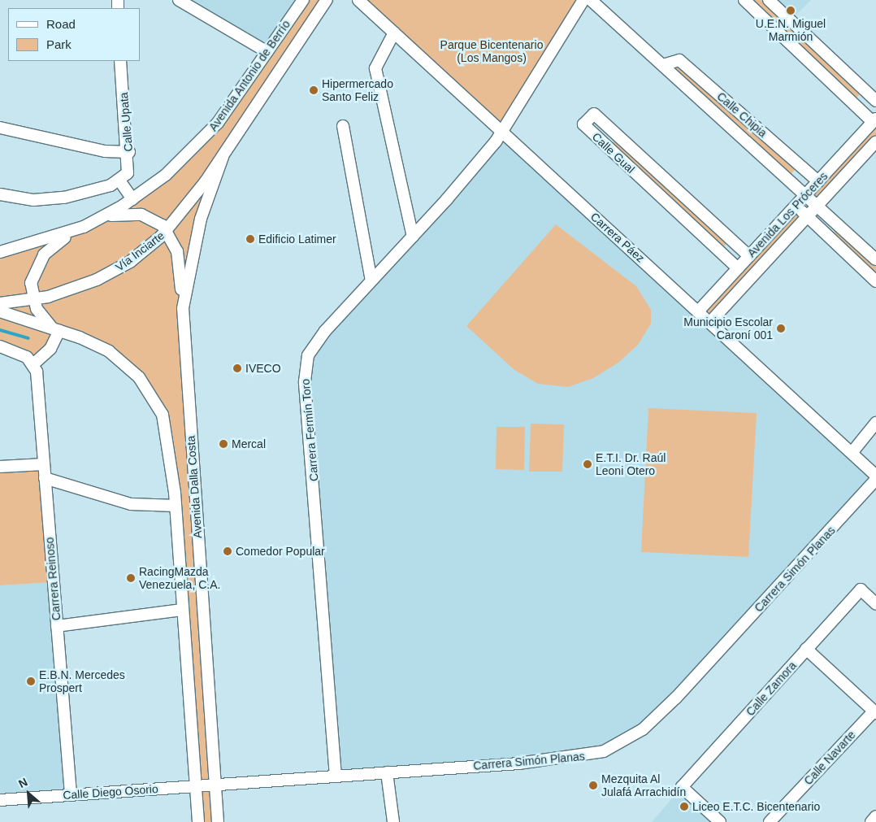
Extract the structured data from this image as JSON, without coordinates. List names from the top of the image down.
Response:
{
  "streets": {
    "street": [
      "Avenida Antonio de Berrío",
      "Calle Chipia",
      "Calle Upata",
      "Calle Gual",
      "Avenida Los Próceres",
      "Carrera Páez",
      "Vía Inciarte",
      "Carrera Fermín Toro",
      "Avenida Dalla Costa",
      "Carrera Simón Planas",
      "Carrera Reinoso",
      "Calle Zamora",
      "Calle Navarte",
      "Calle Diego Osorio"
    ]
  },
  "crossings": [
    ["Avenida Antonio de Berrío", "Vía Inciarte"],
    ["Avenida Antonio de Berrío", "Avenida Dalla Costa"],
    ["Calle Chipia", "Avenida Los Próceres"],
    ["Calle Gual", "Avenida Los Próceres"],
    ["Avenida Los Próceres", "Carrera Páez"],
    ["Carrera Páez", "Carrera Fermín Toro"],
    ["Vía Inciarte", "Avenida Dalla Costa"],
    ["Carrera Fermín Toro", "Carrera Simón Planas"],
    ["Avenida Dalla Costa", "Carrera Simón Planas"],
    ["Avenida Dalla Costa", "Calle Diego Osorio"],
    ["Carrera Simón Planas", "Calle Diego Osorio"],
    ["Carrera Reinoso", "Calle Diego Osorio"]
  ],
  "parks": ["Parque Bicentenario (Los Mangos)"],
  "places": [
    "U.E.N. Miguel Marmión",
    "Hipermercado Santo Feliz",
    "Edificio Latimer",
    "Municipio Escolar Caroní 001",
    "IVECO",
    "Mercal",
    "E.T.I. Dr. Raúl Leoni Otero",
    "Comedor Popular",
    "RacingMazda Venezuela, C.A.",
    "E.B.N. Mercedes Prospert",
    "Mezquita Al Julafá Arrachidín",
    "Liceo E.T.C. Bicentenario"
  ],
  "legend": ["Road", "Park"],
  "north": "top left"
}
